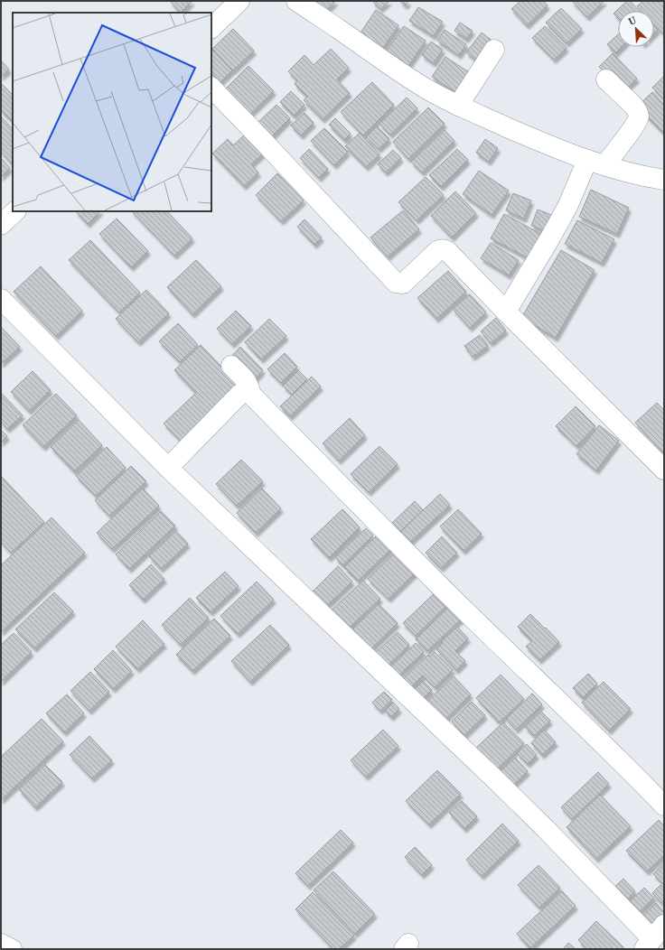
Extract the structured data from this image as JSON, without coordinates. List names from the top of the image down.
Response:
{
  "north": "top left"
}
